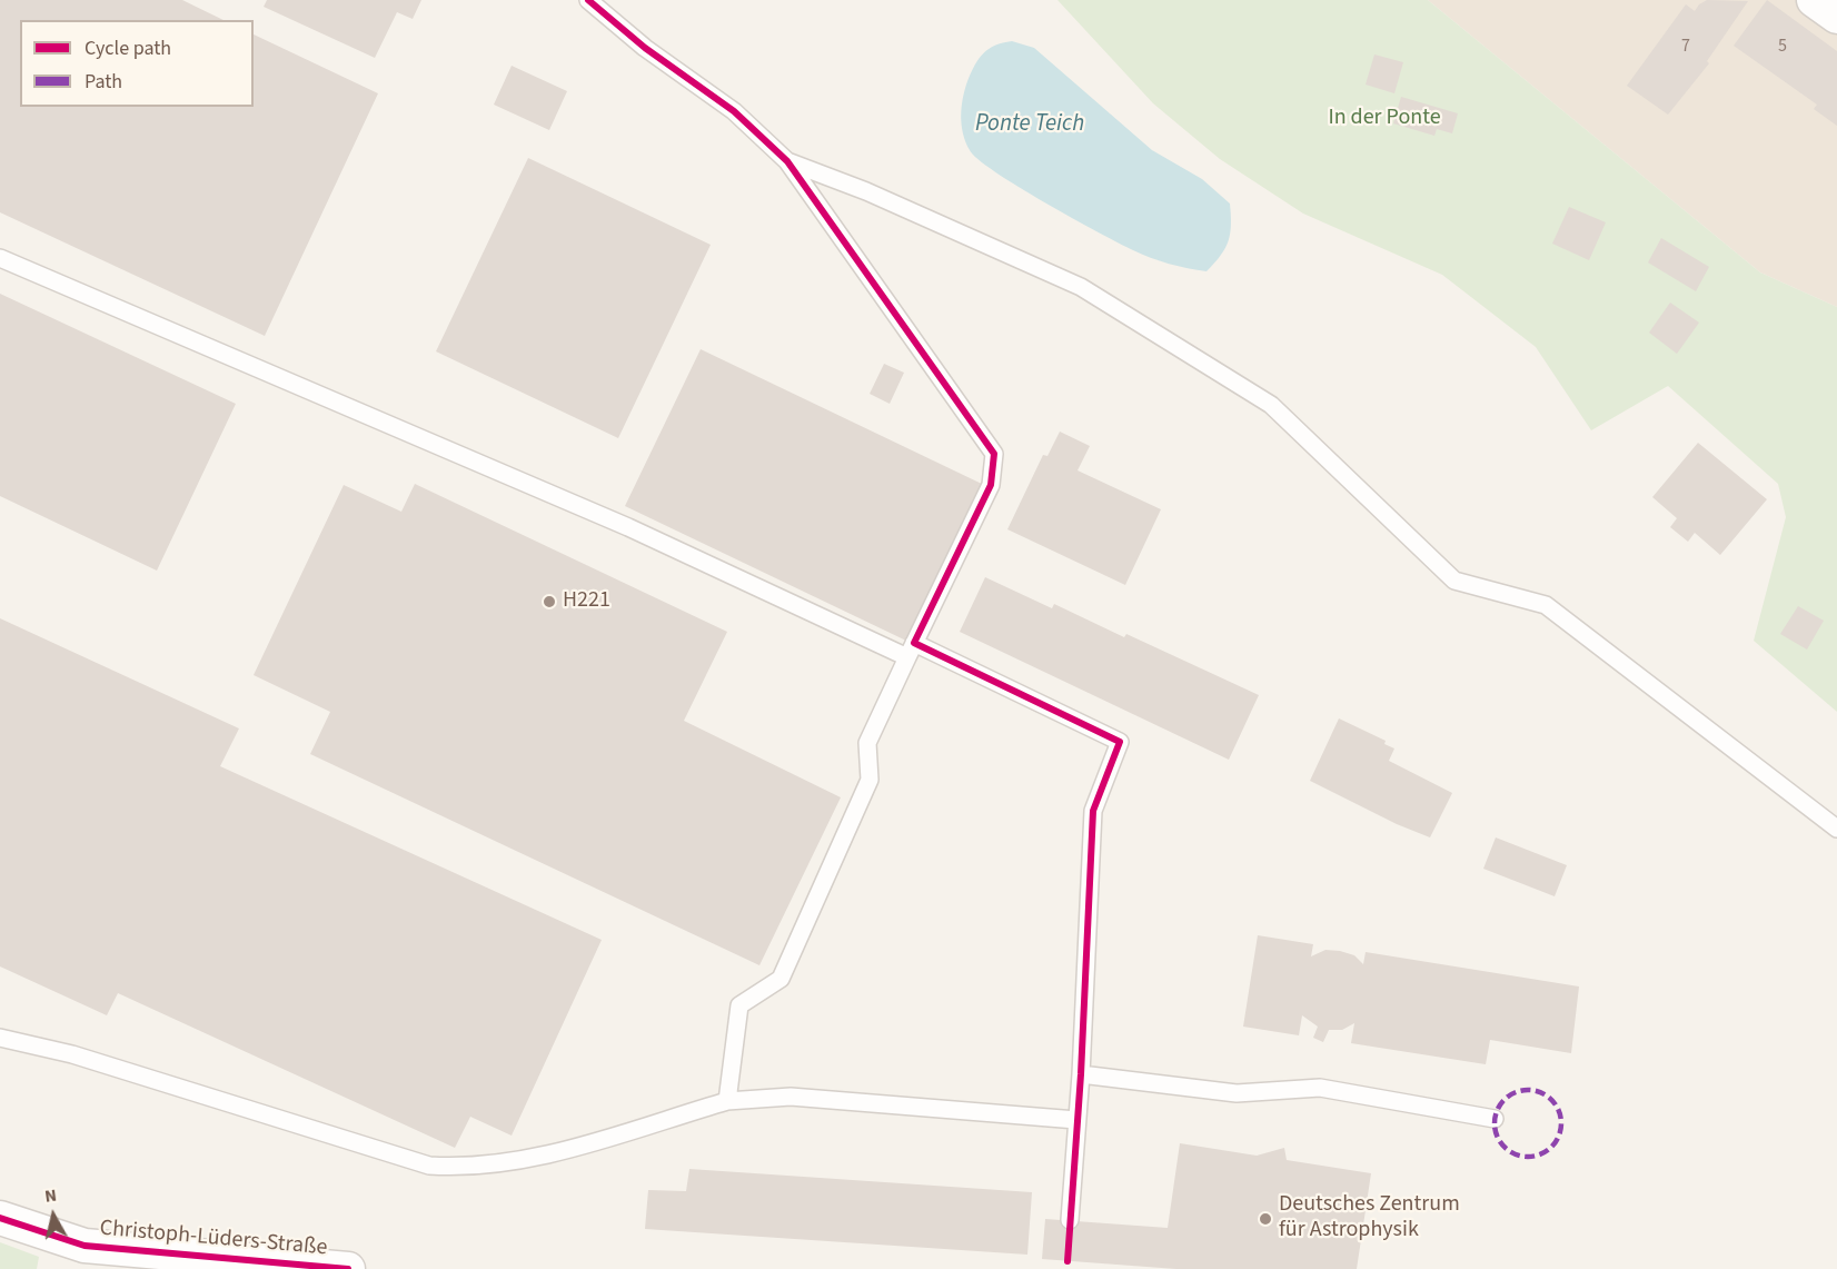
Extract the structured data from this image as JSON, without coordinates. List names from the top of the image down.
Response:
{
  "streets": {
    "street": ["Christoph-Lüders-Straße"]
  },
  "water": ["Ponte Teich"],
  "parks": ["In der Ponte"],
  "places": ["H221", "Deutsches Zentrum für Astrophysik"],
  "house_numbers": ["7", "5"],
  "legend": ["Cycle path", "Path"],
  "north": "top"
}
